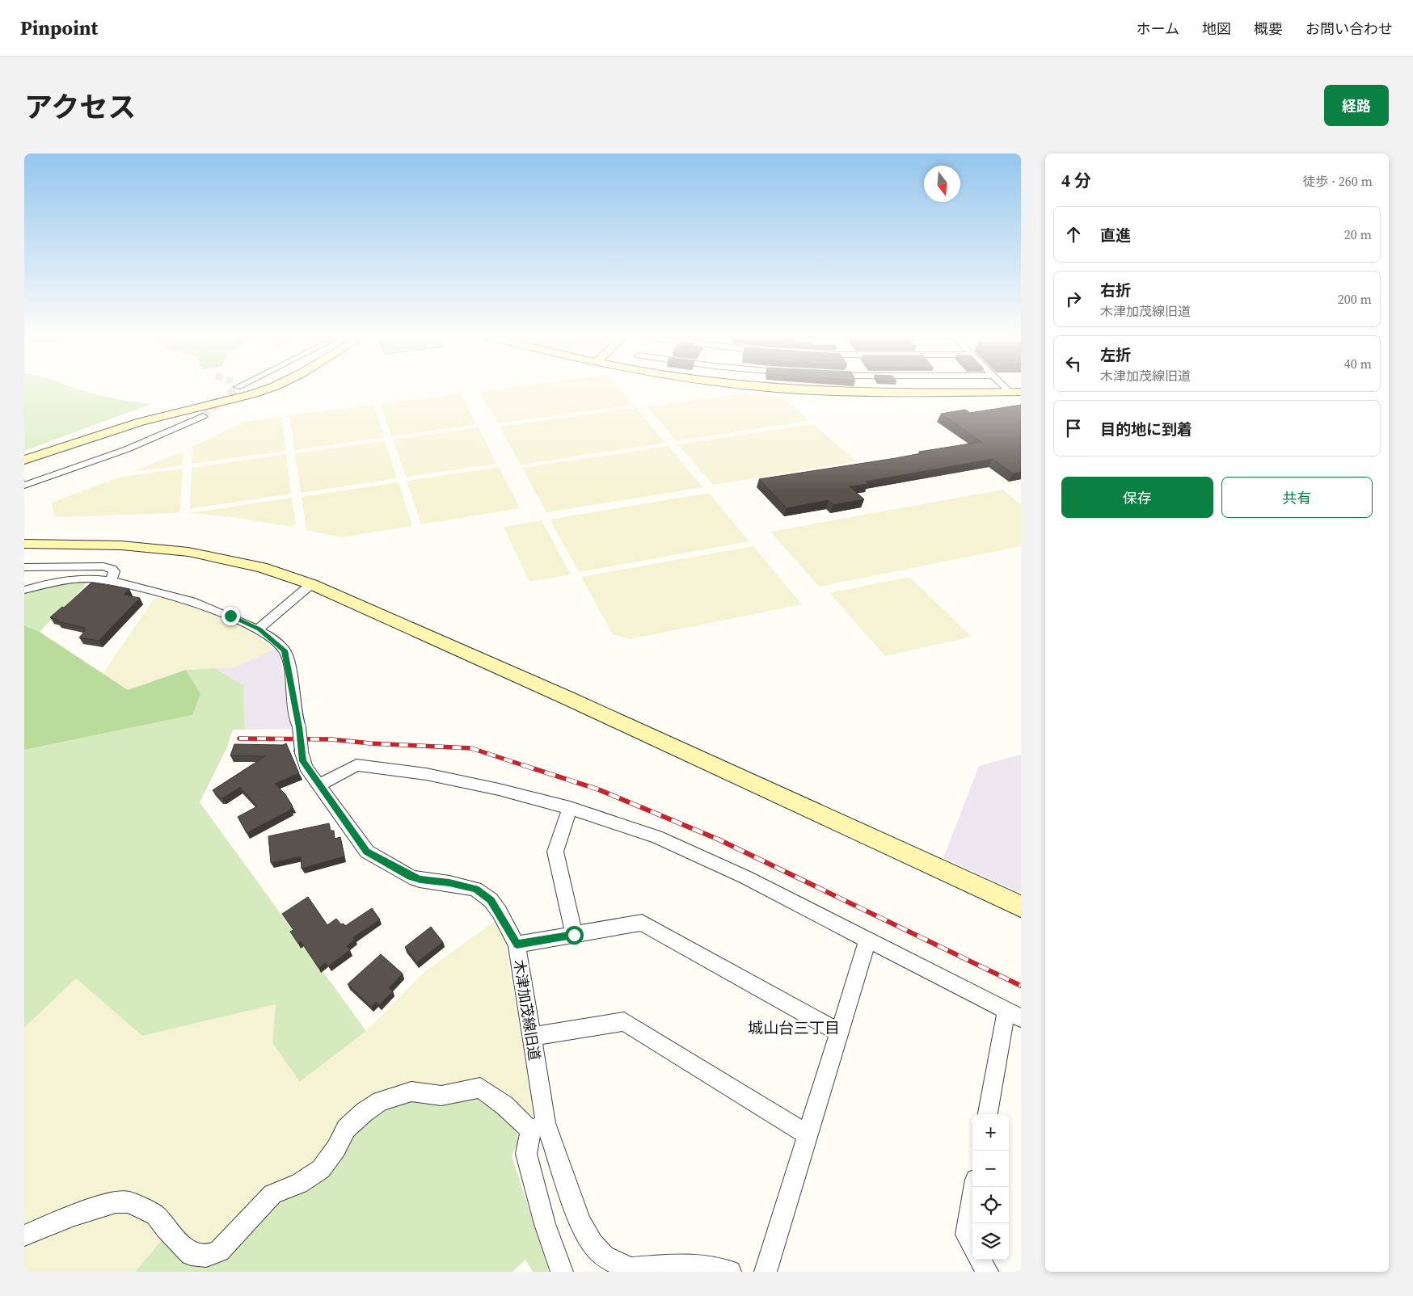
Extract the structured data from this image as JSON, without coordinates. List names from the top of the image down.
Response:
{
  "streets": {
    "street": ["木津加茂線旧道"]
  },
  "districts": ["城山台三丁目"],
  "north": "bottom",
  "page": {
    "header": "Pinpoint",
    "nav": [
      "ホーム",
      "地図",
      "概要",
      "お問い合わせ"
    ],
    "title": "アクセス",
    "buttons": [
      "経路",
      ["保存", "共有"]
    ],
    "heading": ["4 分", "徒歩 · 260 m"],
    "list": [
      ["直進", "20 m"],
      ["右折", "木津加茂線旧道", "200 m"],
      ["左折", "木津加茂線旧道", "40 m"],
      "目的地に到着"
    ],
    "map_buttons": ["+", "−"]
  }
}
